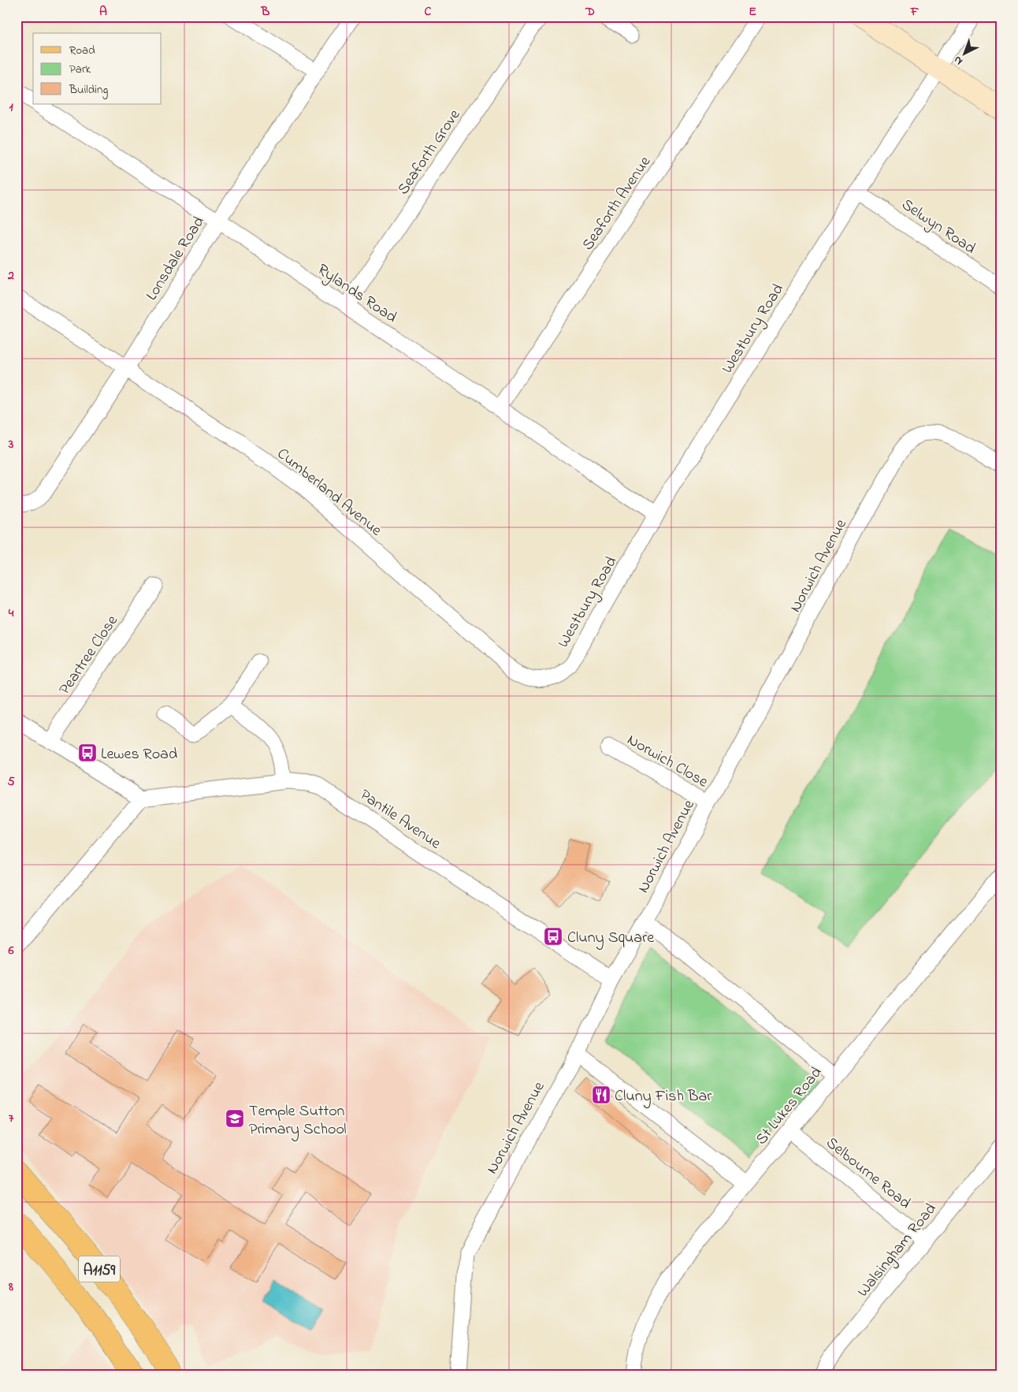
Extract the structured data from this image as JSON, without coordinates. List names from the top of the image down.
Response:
{
  "streets": {
    "main road": ["A1159"],
    "street": [
      "Seaforth Grove",
      "Seaforth Avenue",
      "Selwyn Road",
      "Lonsdale Road",
      "Rylands Road",
      "Westbury Road",
      "Cumberland Avenue",
      "Norwich Avenue",
      "Peartree Close",
      "Norwich Close",
      "Pantile Avenue",
      "St Lukes Road",
      "Selbourne Road",
      "Walsingham Road"
    ]
  },
  "crossings": [
    ["Seaforth Grove", "Rylands Road"],
    ["Seaforth Avenue", "Rylands Road"],
    ["Selwyn Road", "Westbury Road"],
    ["Lonsdale Road", "Rylands Road"],
    ["Lonsdale Road", "Cumberland Avenue"],
    ["Rylands Road", "Westbury Road"],
    ["Westbury Road", "Cumberland Avenue"],
    ["Norwich Avenue", "Norwich Close"],
    ["Norwich Avenue", "Pantile Avenue"],
    ["St Lukes Road", "Selbourne Road"],
    ["Selbourne Road", "Walsingham Road"]
  ],
  "places": {
    "bus stop": ["Lewes Road", "Cluny Square"],
    "restaurant": ["Cluny Fish Bar"],
    "school or university": ["Temple Sutton Primary School"]
  },
  "legend": ["Road", "Park", "Building"],
  "north": "bottom left",
  "grid": {
    "columns": [
      "A",
      "B",
      "C",
      "D",
      "E",
      "F"
    ],
    "rows": [
      "1",
      "2",
      "3",
      "4",
      "5",
      "6",
      "7",
      "8"
    ]
  }
}
